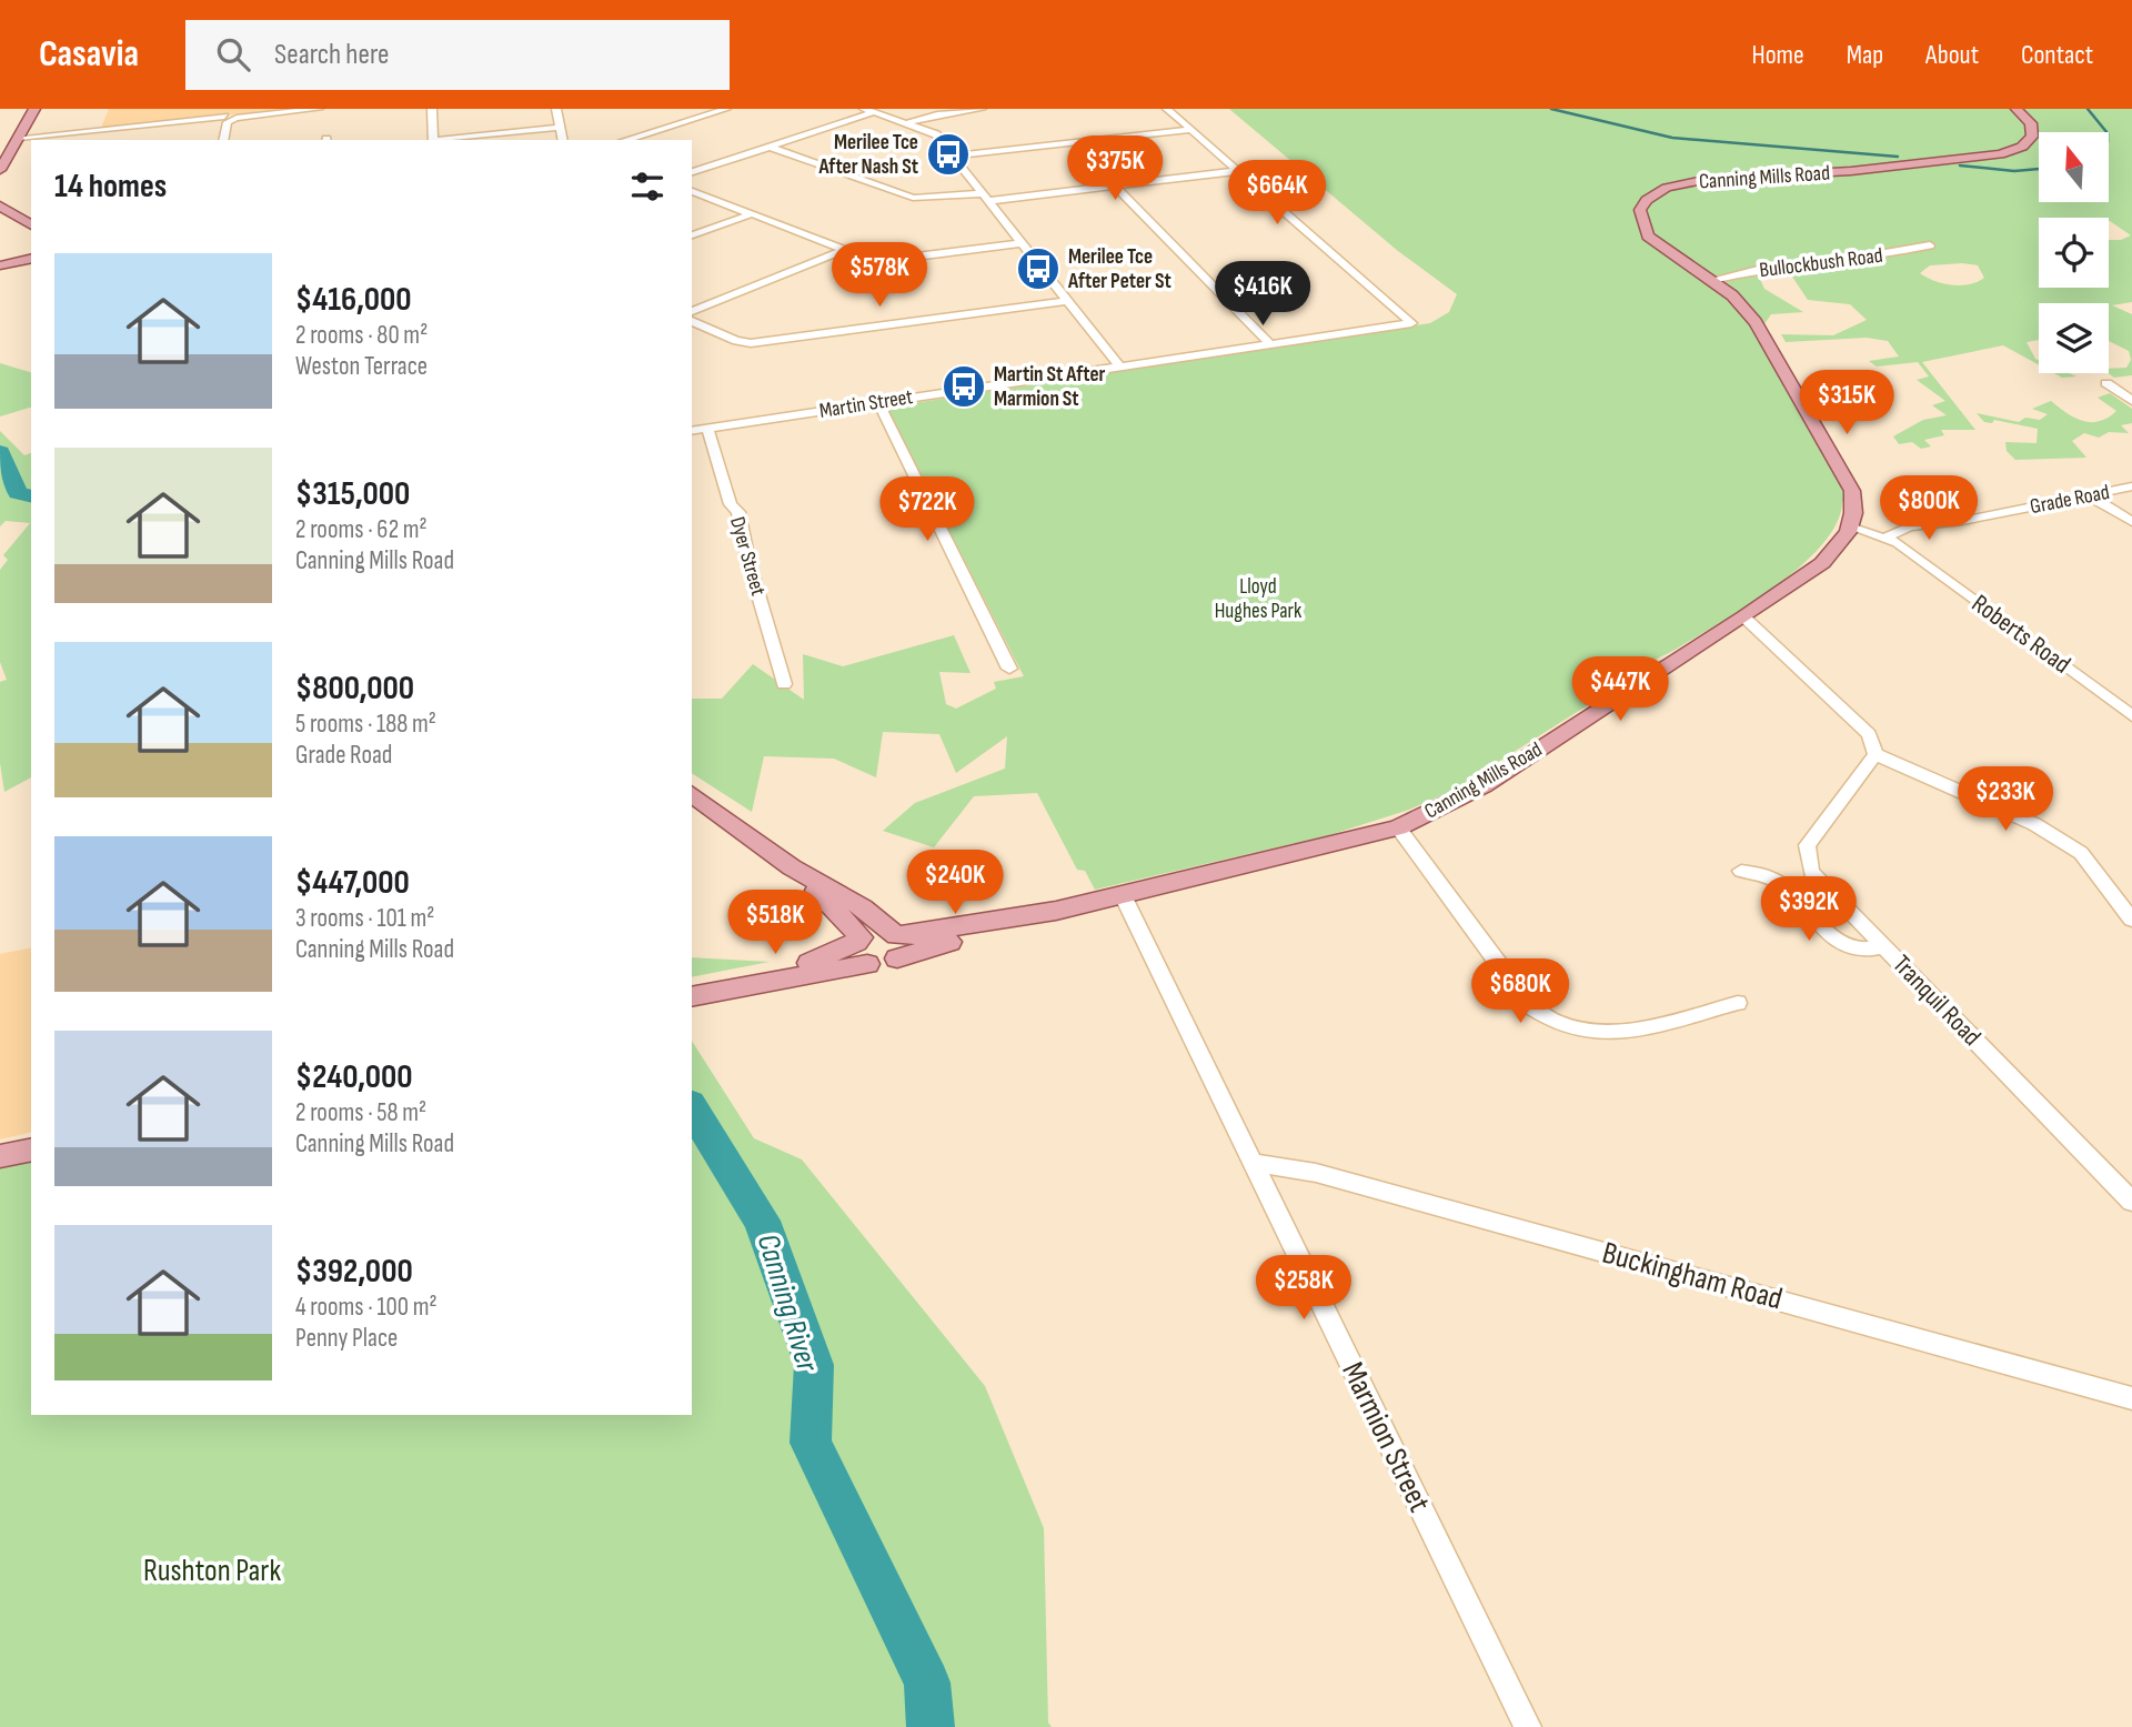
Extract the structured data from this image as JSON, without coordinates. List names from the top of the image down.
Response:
{
  "streets": {
    "main road": ["Canning Mills Road"],
    "street": [
      "Bullockbush Road",
      "Martin Street",
      "Grade Road",
      "Dyer Street",
      "Roberts Road",
      "Tranquil Road",
      "Buckingham Road",
      "Marmion Street"
    ]
  },
  "crossings": [
    ["Canning Mills Road", "Bullockbush Road"],
    ["Canning Mills Road", "Roberts Road"],
    ["Canning Mills Road", "Marmion Street"],
    ["Martin Street", "Dyer Street"],
    ["Grade Road", "Roberts Road"],
    ["Buckingham Road", "Marmion Street"]
  ],
  "water": ["Canning River"],
  "parks": ["Lloyd Hughes Park", "Rushton Park"],
  "places": {
    "bus stop": ["Merilee Tce After Nash St", "Merilee Tce After Peter St", "Martin St After Marmion St"]
  },
  "north": "top",
  "page": {
    "header": "Casavia",
    "search": "Search here",
    "nav": [
      "Home",
      "Map",
      "About",
      "Contact"
    ],
    "price": [
      "$375K",
      "$664K",
      "$578K",
      "$416K",
      "$315K",
      "$800K",
      "$722K",
      "$447K",
      "$233K",
      "$240K",
      "$392K",
      "$518K",
      "$680K",
      "$258K"
    ],
    "heading": "14 homes",
    "list": [
      {
        "name": "$416,000",
        "note": "2 rooms · 80 m² · Weston Terrace"
      },
      {
        "name": "$315,000",
        "note": "2 rooms · 62 m² · Canning Mills Road"
      },
      {
        "name": "$800,000",
        "note": "5 rooms · 188 m² · Grade Road"
      },
      {
        "name": "$447,000",
        "note": "3 rooms · 101 m² · Canning Mills Road"
      },
      {
        "name": "$240,000",
        "note": "2 rooms · 58 m² · Canning Mills Road"
      },
      {
        "name": "$392,000",
        "note": "4 rooms · 100 m² · Penny Place"
      }
    ]
  }
}
